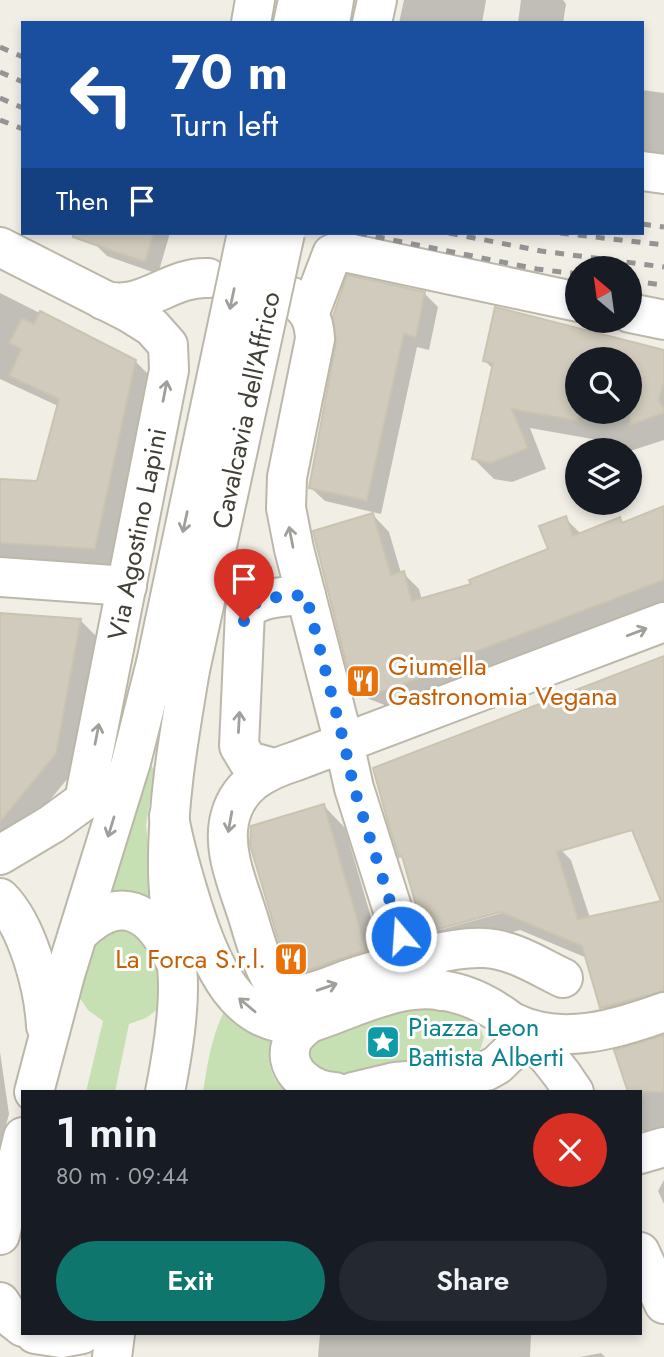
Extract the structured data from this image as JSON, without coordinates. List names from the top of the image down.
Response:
{
  "streets": {
    "street": ["Cavalcavia dell'Affrico", "Via Agostino Lapini"]
  },
  "places": {
    "restaurant": ["Giumella Gastronomia Vegana", "La Forca S.r.l."],
    "place": ["Piazza Leon Battista Alberti"]
  },
  "north": "top left",
  "page": {
    "turn": ["70 m", "Turn left"],
    "then": "Then",
    "heading": ["1 min", "80 m · 09:44"],
    "buttons": ["Exit", "Share"]
  }
}
